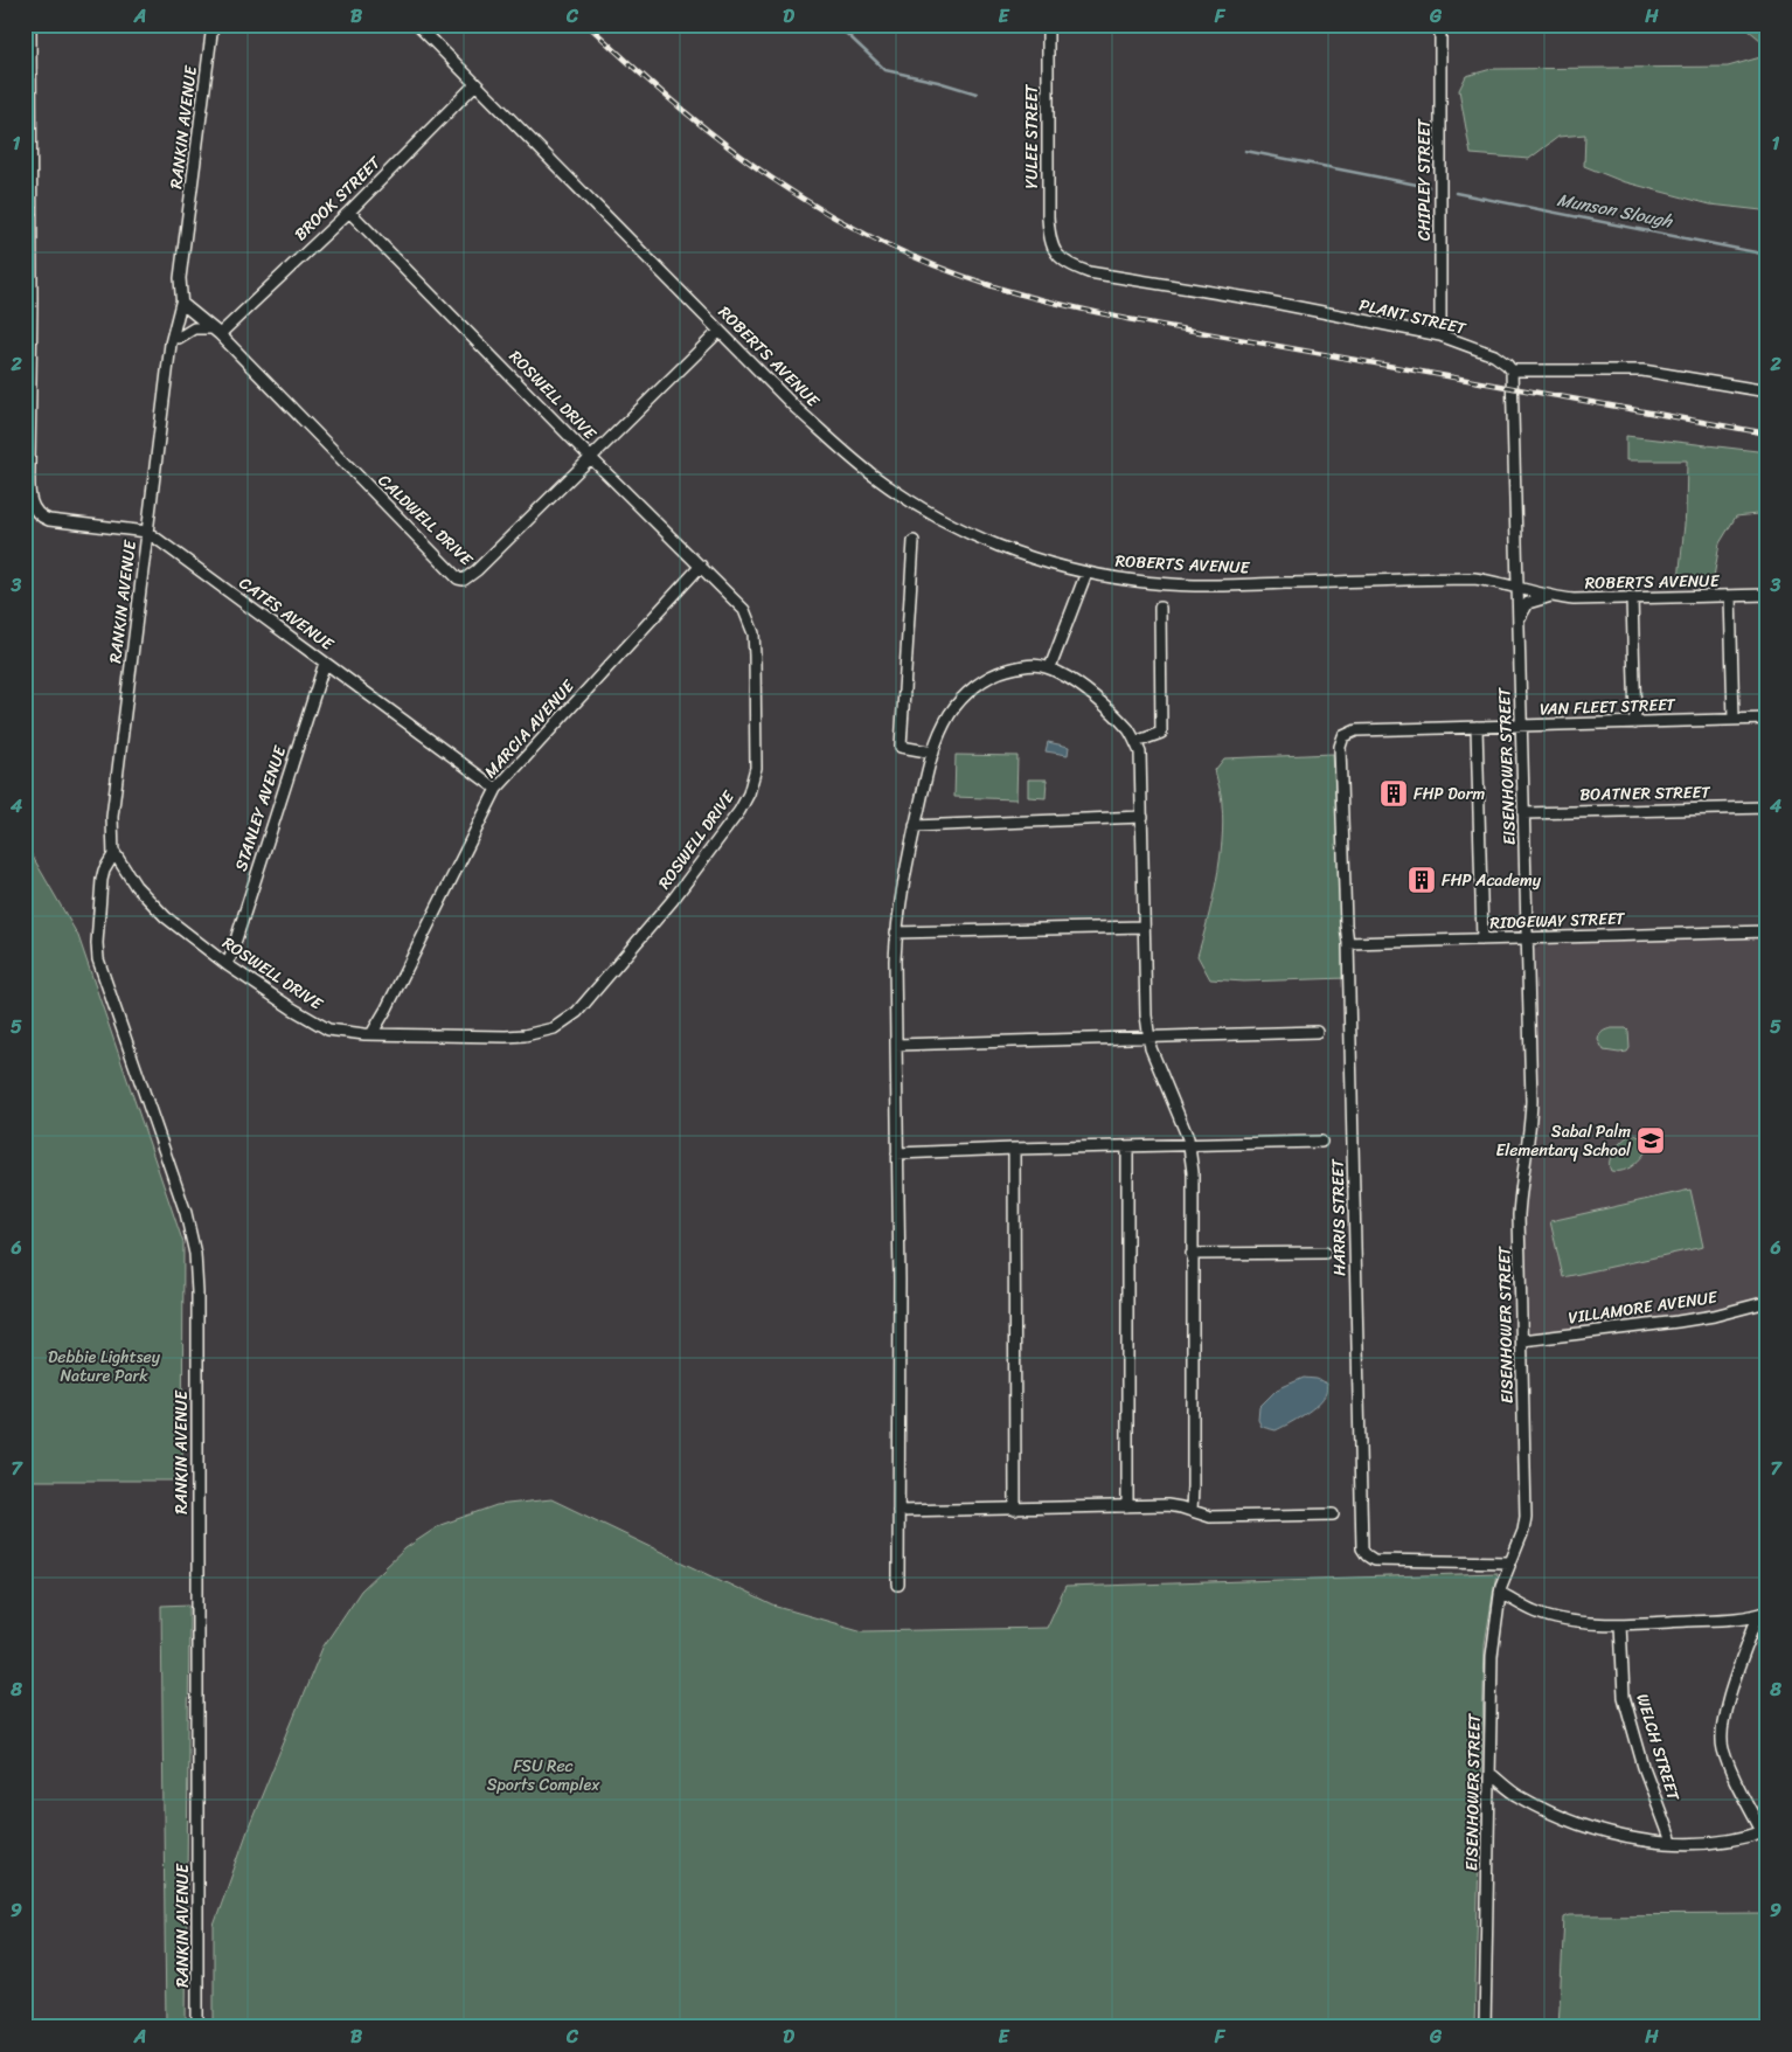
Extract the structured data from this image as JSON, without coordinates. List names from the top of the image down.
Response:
{
  "streets": {
    "street": [
      "RANKIN AVENUE",
      "YULEE STREET",
      "CHIPLEY STREET",
      "BROOK STREET",
      "PLANT STREET",
      "ROBERTS AVENUE",
      "ROSWELL DRIVE",
      "CALDWELL DRIVE",
      "CATES AVENUE",
      "VAN FLEET STREET",
      "MARCIA AVENUE",
      "EISENHOWER STREET",
      "BOATNER STREET",
      "STANLEY AVENUE",
      "RIDGEWAY STREET",
      "HARRIS STREET",
      "VILLAMORE AVENUE",
      "WELCH STREET"
    ]
  },
  "crossings": [
    ["RANKIN AVENUE", "ROSWELL DRIVE"],
    ["RANKIN AVENUE", "CALDWELL DRIVE"],
    ["RANKIN AVENUE", "CATES AVENUE"],
    ["YULEE STREET", "PLANT STREET"],
    ["CHIPLEY STREET", "PLANT STREET"],
    ["BROOK STREET", "ROBERTS AVENUE"],
    ["BROOK STREET", "ROSWELL DRIVE"],
    ["BROOK STREET", "CALDWELL DRIVE"],
    ["PLANT STREET", "EISENHOWER STREET"],
    ["ROBERTS AVENUE", "CALDWELL DRIVE"],
    ["ROBERTS AVENUE", "EISENHOWER STREET"],
    ["ROSWELL DRIVE", "CALDWELL DRIVE"],
    ["ROSWELL DRIVE", "MARCIA AVENUE"],
    ["ROSWELL DRIVE", "STANLEY AVENUE"],
    ["CATES AVENUE", "MARCIA AVENUE"],
    ["CATES AVENUE", "STANLEY AVENUE"],
    ["VAN FLEET STREET", "EISENHOWER STREET"],
    ["VAN FLEET STREET", "HARRIS STREET"],
    ["EISENHOWER STREET", "BOATNER STREET"],
    ["EISENHOWER STREET", "RIDGEWAY STREET"],
    ["EISENHOWER STREET", "HARRIS STREET"],
    ["EISENHOWER STREET", "VILLAMORE AVENUE"],
    ["RIDGEWAY STREET", "HARRIS STREET"]
  ],
  "water": ["Munson Slough"],
  "parks": ["Debbie Lightsey Nature Park", "FSU Rec Sports Complex"],
  "places": {
    "building": ["FHP Dorm", "FHP Academy"],
    "school or university": ["Sabal Palm Elementary School"]
  },
  "grid": {
    "columns": [
      "A",
      "B",
      "C",
      "D",
      "E",
      "F",
      "G",
      "H"
    ],
    "rows": [
      "1",
      "2",
      "3",
      "4",
      "5",
      "6",
      "7",
      "8",
      "9"
    ]
  }
}
